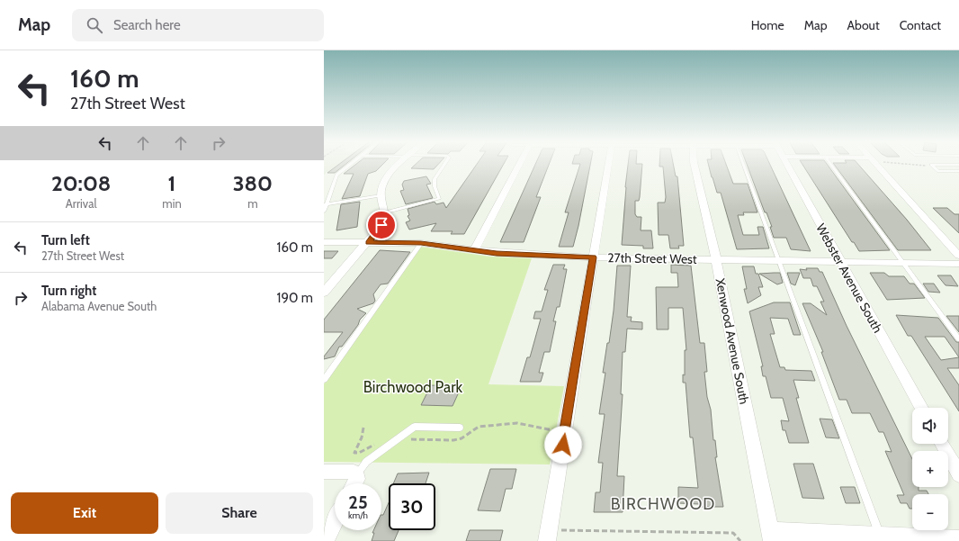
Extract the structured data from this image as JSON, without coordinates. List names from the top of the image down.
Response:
{
  "streets": {
    "street": ["27th Street West", "Webster Avenue South", "Xenwood Avenue South"]
  },
  "crossings": [
    ["27th Street West", "Webster Avenue South"],
    ["27th Street West", "Xenwood Avenue South"]
  ],
  "districts": ["BIRCHWOOD"],
  "parks": ["Birchwood Park"],
  "page": {
    "header": "Map",
    "search": "Search here",
    "nav": [
      "Home",
      "Map",
      "About",
      "Contact"
    ],
    "turn": ["160 m", "27th Street West"],
    "eta": [
      "20:08",
      "Arrival",
      "1",
      "min",
      "380",
      "m"
    ],
    "list": [
      {
        "name": "Turn left",
        "note": "27th Street West",
        "value": "160 m"
      },
      {
        "name": "Turn right",
        "note": "Alabama Avenue South",
        "value": "190 m"
      }
    ],
    "map_buttons": ["+", "−"],
    "speed": "25 km/h",
    "limit": "30",
    "buttons": ["Exit", "Share"]
  }
}
